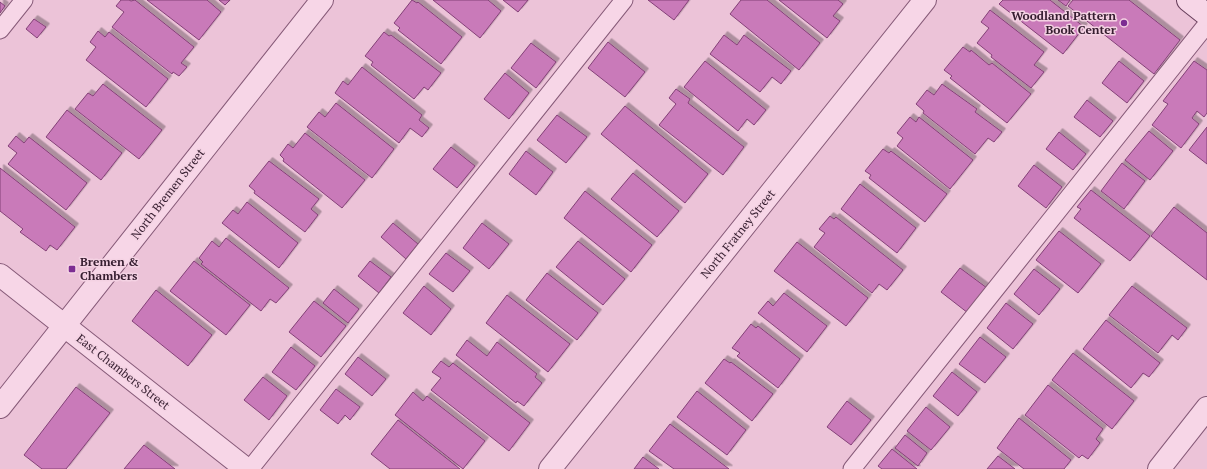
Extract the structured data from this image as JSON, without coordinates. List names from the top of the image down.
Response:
{
  "streets": {
    "street": ["North Bremen Street", "North Fratney Street", "East Chambers Street"]
  },
  "crossings": [
    ["North Bremen Street", "East Chambers Street"]
  ],
  "places": {
    "other": ["Woodland Pattern Book Center"],
    "transit": ["Bremen & Chambers"]
  }
}
